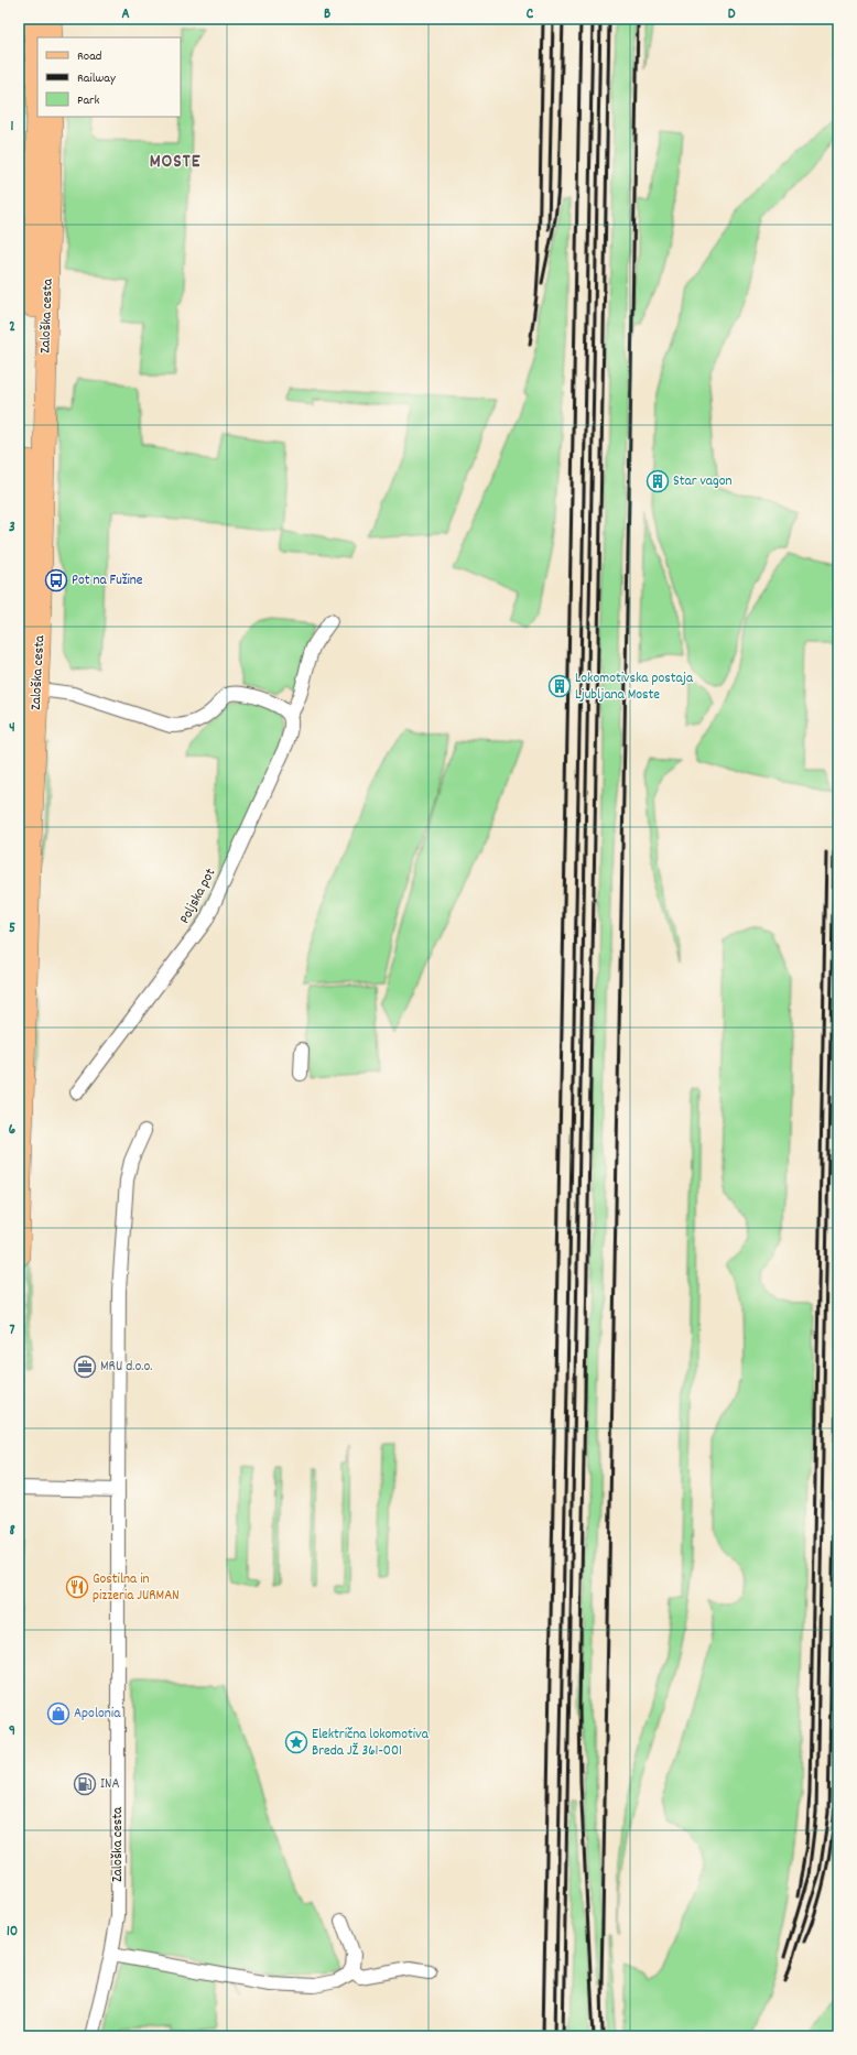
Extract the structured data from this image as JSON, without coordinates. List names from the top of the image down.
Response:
{
  "streets": {
    "main road": ["Zaloška cesta"],
    "street": ["Poljska pot"]
  },
  "districts": ["MOSTE"],
  "places": {
    "building": ["Star vagon", "Lokomotivska postaja Ljubljana Moste"],
    "bus stop": ["Pot na Fužine"],
    "office": ["MRU d.o.o."],
    "restaurant": ["Gostilna in pizzeria JURMAN"],
    "shop": ["Apolonia"],
    "place": ["Električna lokomotiva Breda JŽ 361-001"],
    "fuel station": ["INA"]
  },
  "legend": ["Road", "Railway", "Park"],
  "grid": {
    "columns": [
      "A",
      "B",
      "C",
      "D"
    ],
    "rows": [
      "1",
      "2",
      "3",
      "4",
      "5",
      "6",
      "7",
      "8",
      "9",
      "10"
    ]
  }
}
